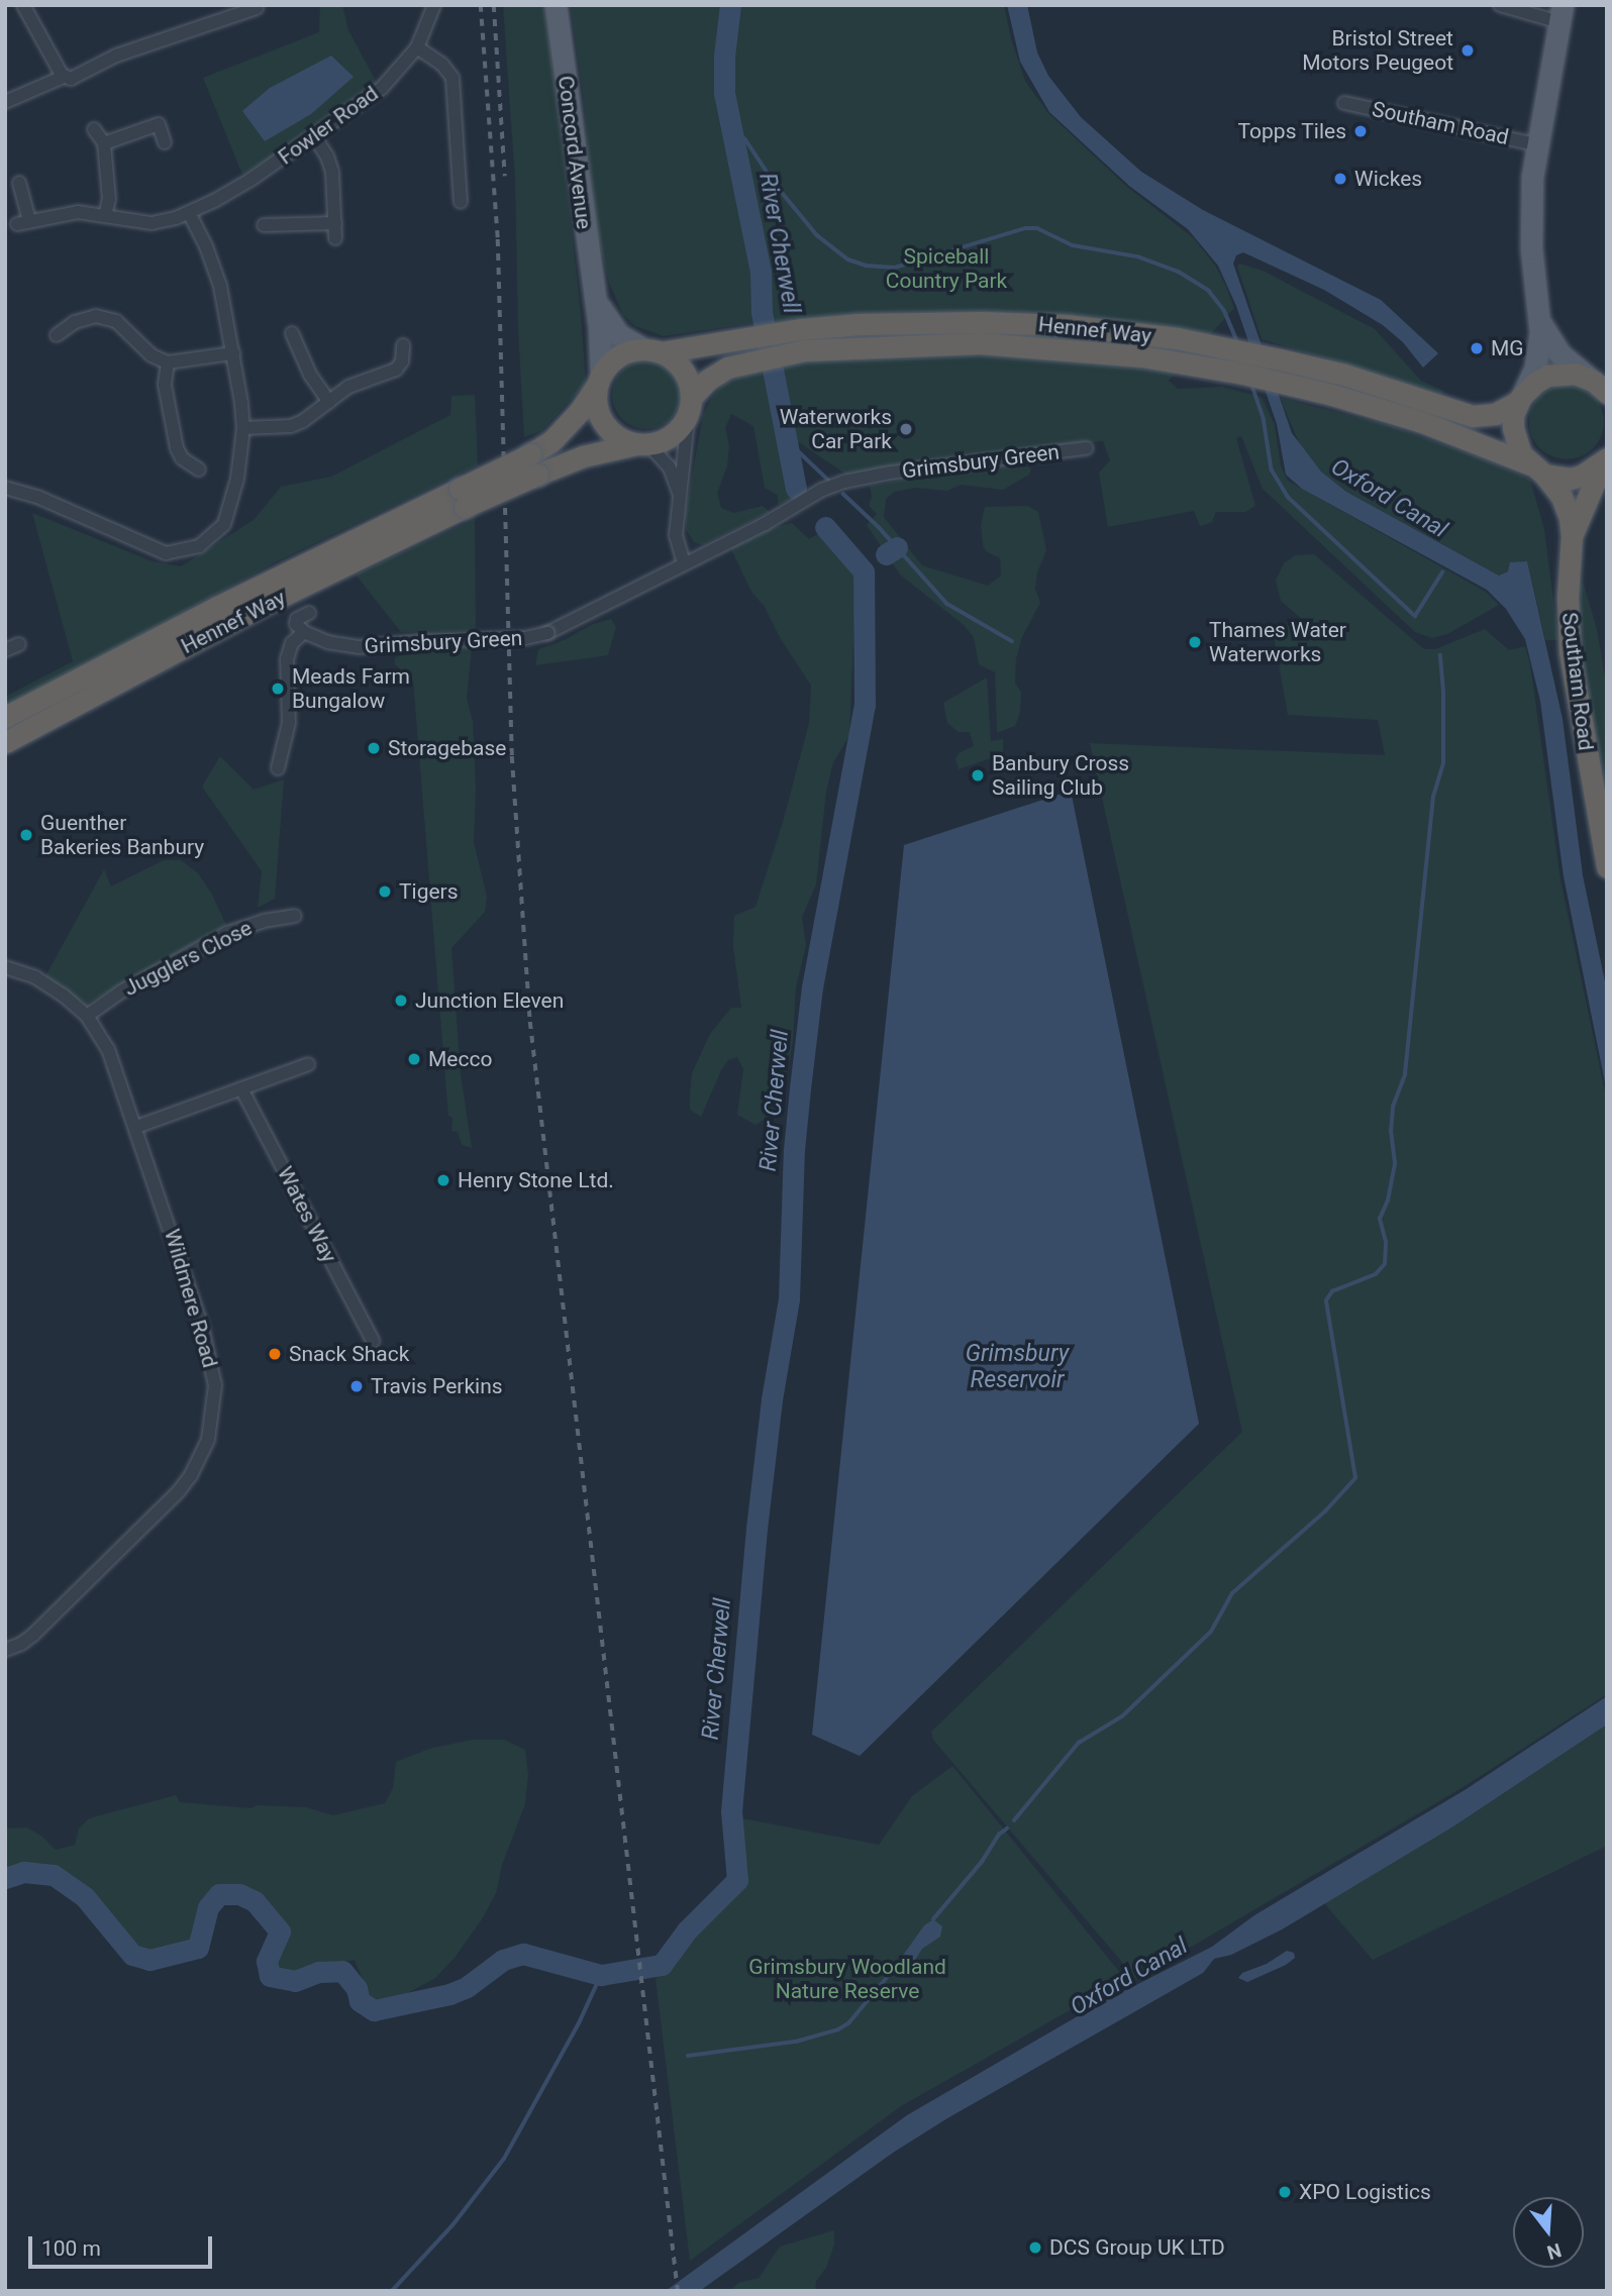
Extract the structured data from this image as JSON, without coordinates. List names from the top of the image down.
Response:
{
  "streets": {
    "highway": ["Southam Road", "Hennef Way"],
    "main road": ["Concord Avenue"],
    "street": [
      "Fowler Road",
      "Grimsbury Green",
      "Jugglers Close",
      "Wates Way",
      "Wildmere Road"
    ]
  },
  "crossings": [
    ["Southam Road", "Hennef Way"],
    ["Concord Avenue", "Hennef Way"],
    ["Jugglers Close", "Wildmere Road"]
  ],
  "water": ["River Cherwell", "Oxford Canal", "Grimsbury Reservoir"],
  "parks": ["Spiceball Country Park", "Grimsbury Woodland Nature Reserve"],
  "places": [
    "Bristol Street Motors Peugeot",
    "Topps Tiles",
    "Wickes",
    "MG",
    "Waterworks Car Park",
    "Thames Water Waterworks",
    "Meads Farm Bungalow",
    "Storagebase",
    "Banbury Cross Sailing Club",
    "Guenther Bakeries Banbury",
    "Tigers",
    "Junction Eleven",
    "Mecco",
    "Henry Stone Ltd.",
    "Snack Shack",
    "Travis Perkins",
    "XPO Logistics",
    "DCS Group UK LTD"
  ],
  "scale_bar": "100 m",
  "north": "bottom"
}
